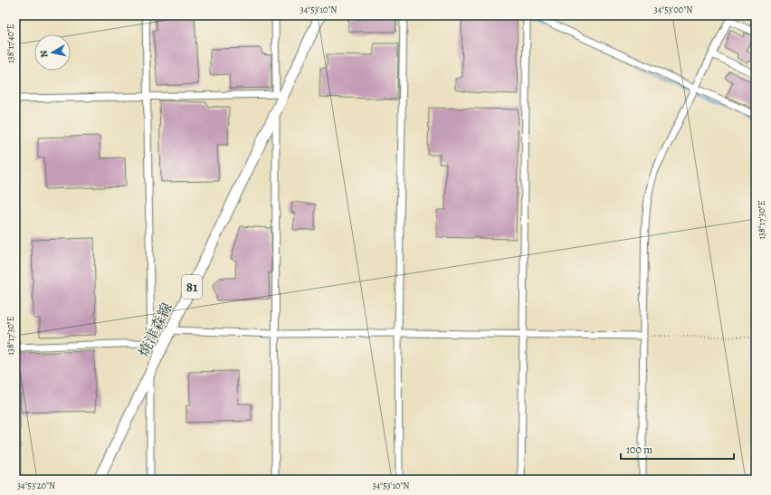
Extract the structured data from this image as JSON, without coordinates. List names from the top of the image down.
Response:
{
  "streets": {
    "main road": ["81", "焼津森線"]
  },
  "crossings": [
    ["81", "焼津森線"]
  ],
  "scale_bar": "100 m",
  "north": "left",
  "coordinates": [
    "34°53'10\"N",
    "34°53'00\"N",
    "138°17'40\"E",
    "138°17'30\"E",
    "34°53'20\"N"
  ]
}
